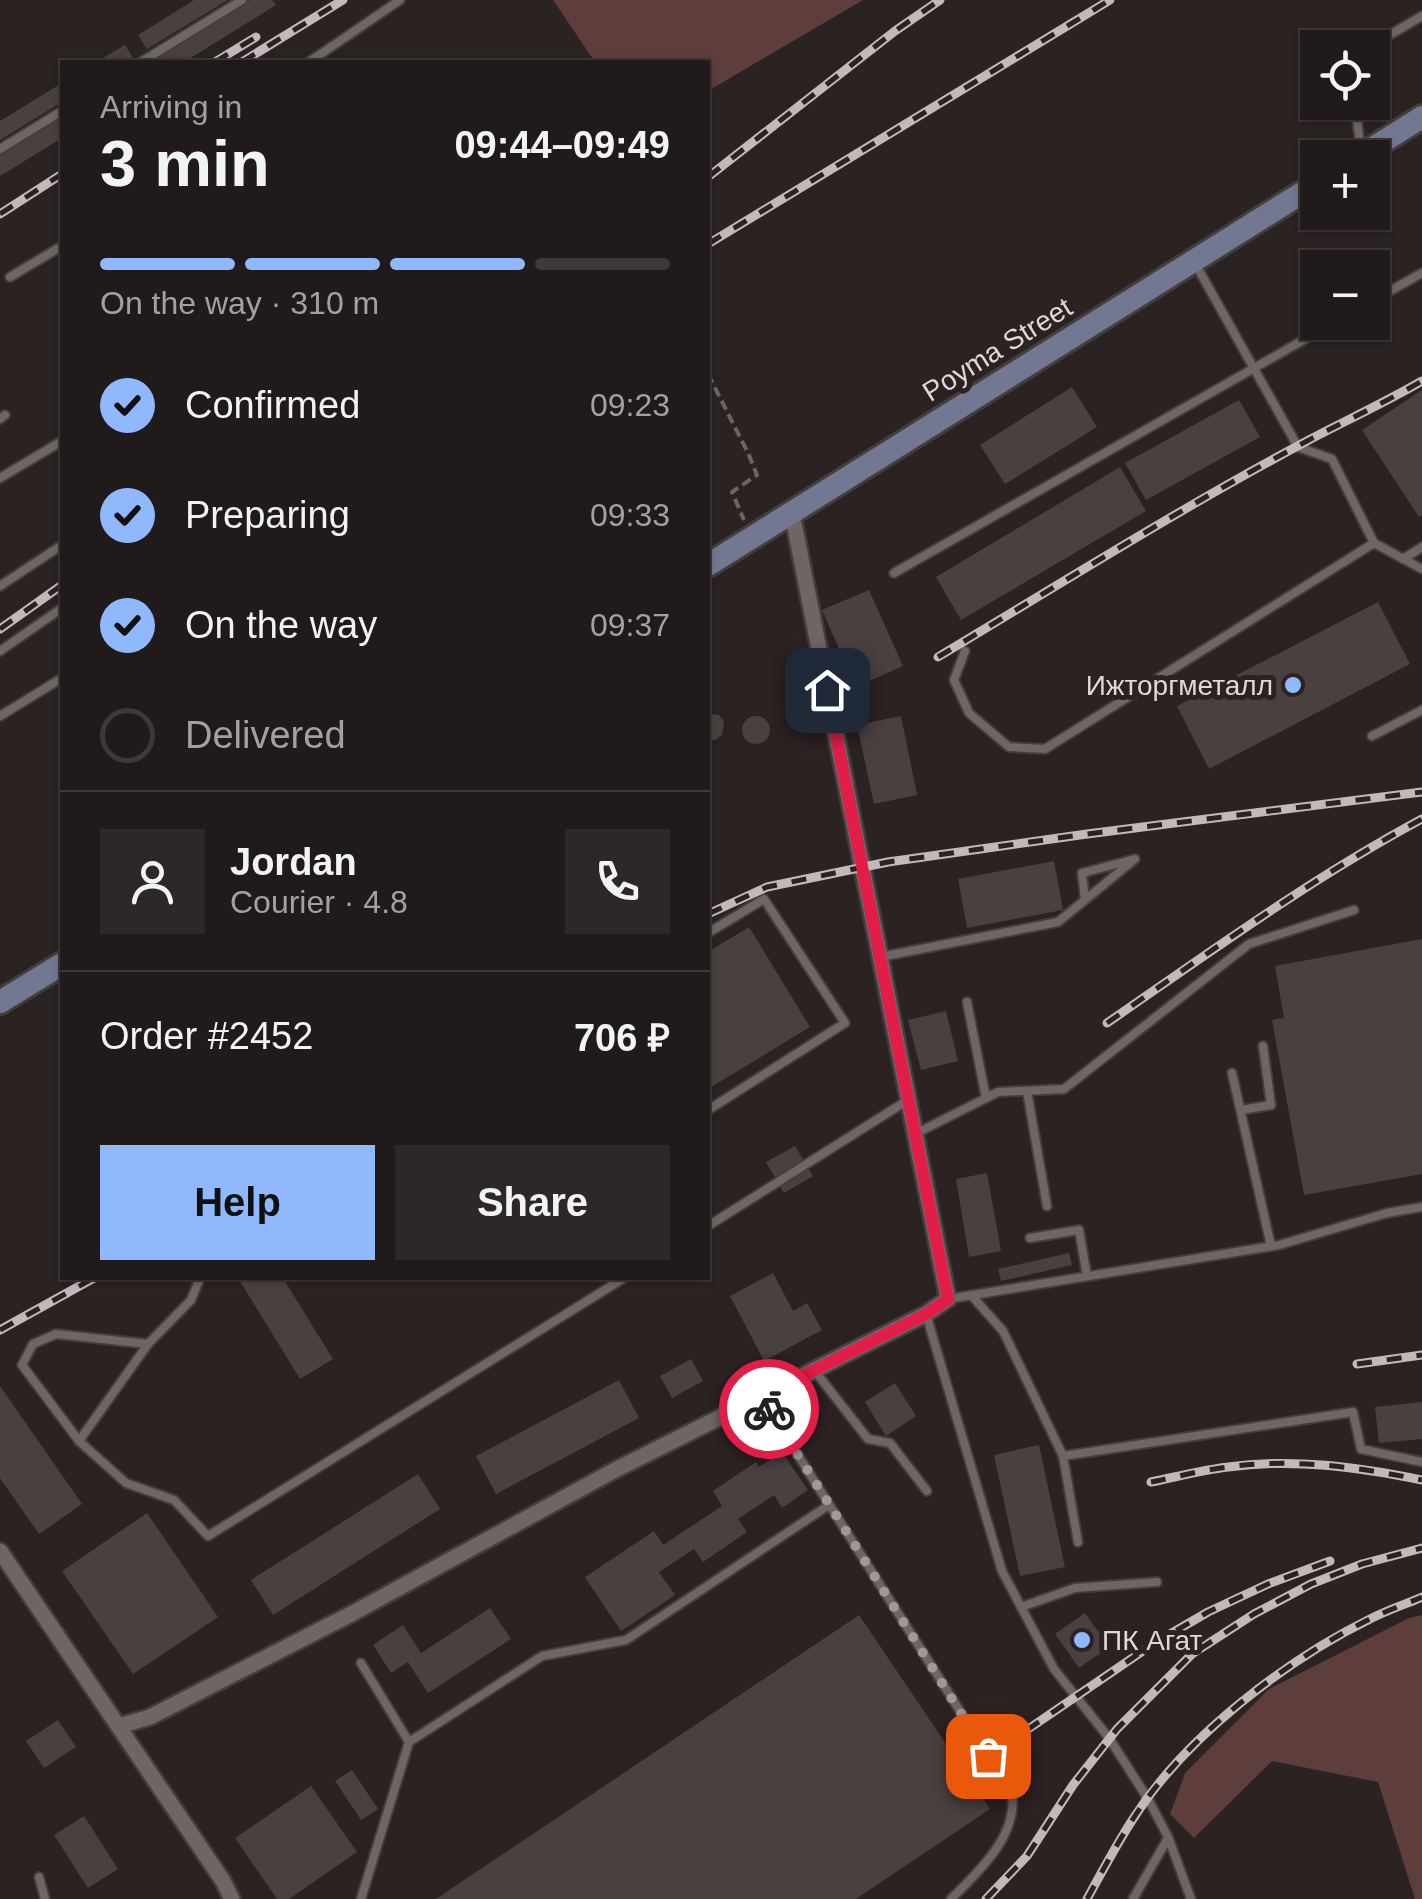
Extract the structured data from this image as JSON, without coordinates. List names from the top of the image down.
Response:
{
  "streets": {
    "main road": ["Poyma Street"]
  },
  "places": ["Ижторгметалл", "ПК Агат"],
  "page": {
    "map_buttons": ["+", "−"],
    "heading": ["3 min", "Arriving in", "09:44–09:49"],
    "panel": [
      "Jordan",
      "Courier · 4.8",
      "Order #2452",
      "706 ₽"
    ],
    "bar": "On the way · 310 m",
    "list": [
      ["Confirmed", "09:23"],
      ["Preparing", "09:33"],
      ["On the way", "09:37"],
      "Delivered"
    ],
    "buttons": ["Help", "Share"]
  }
}
